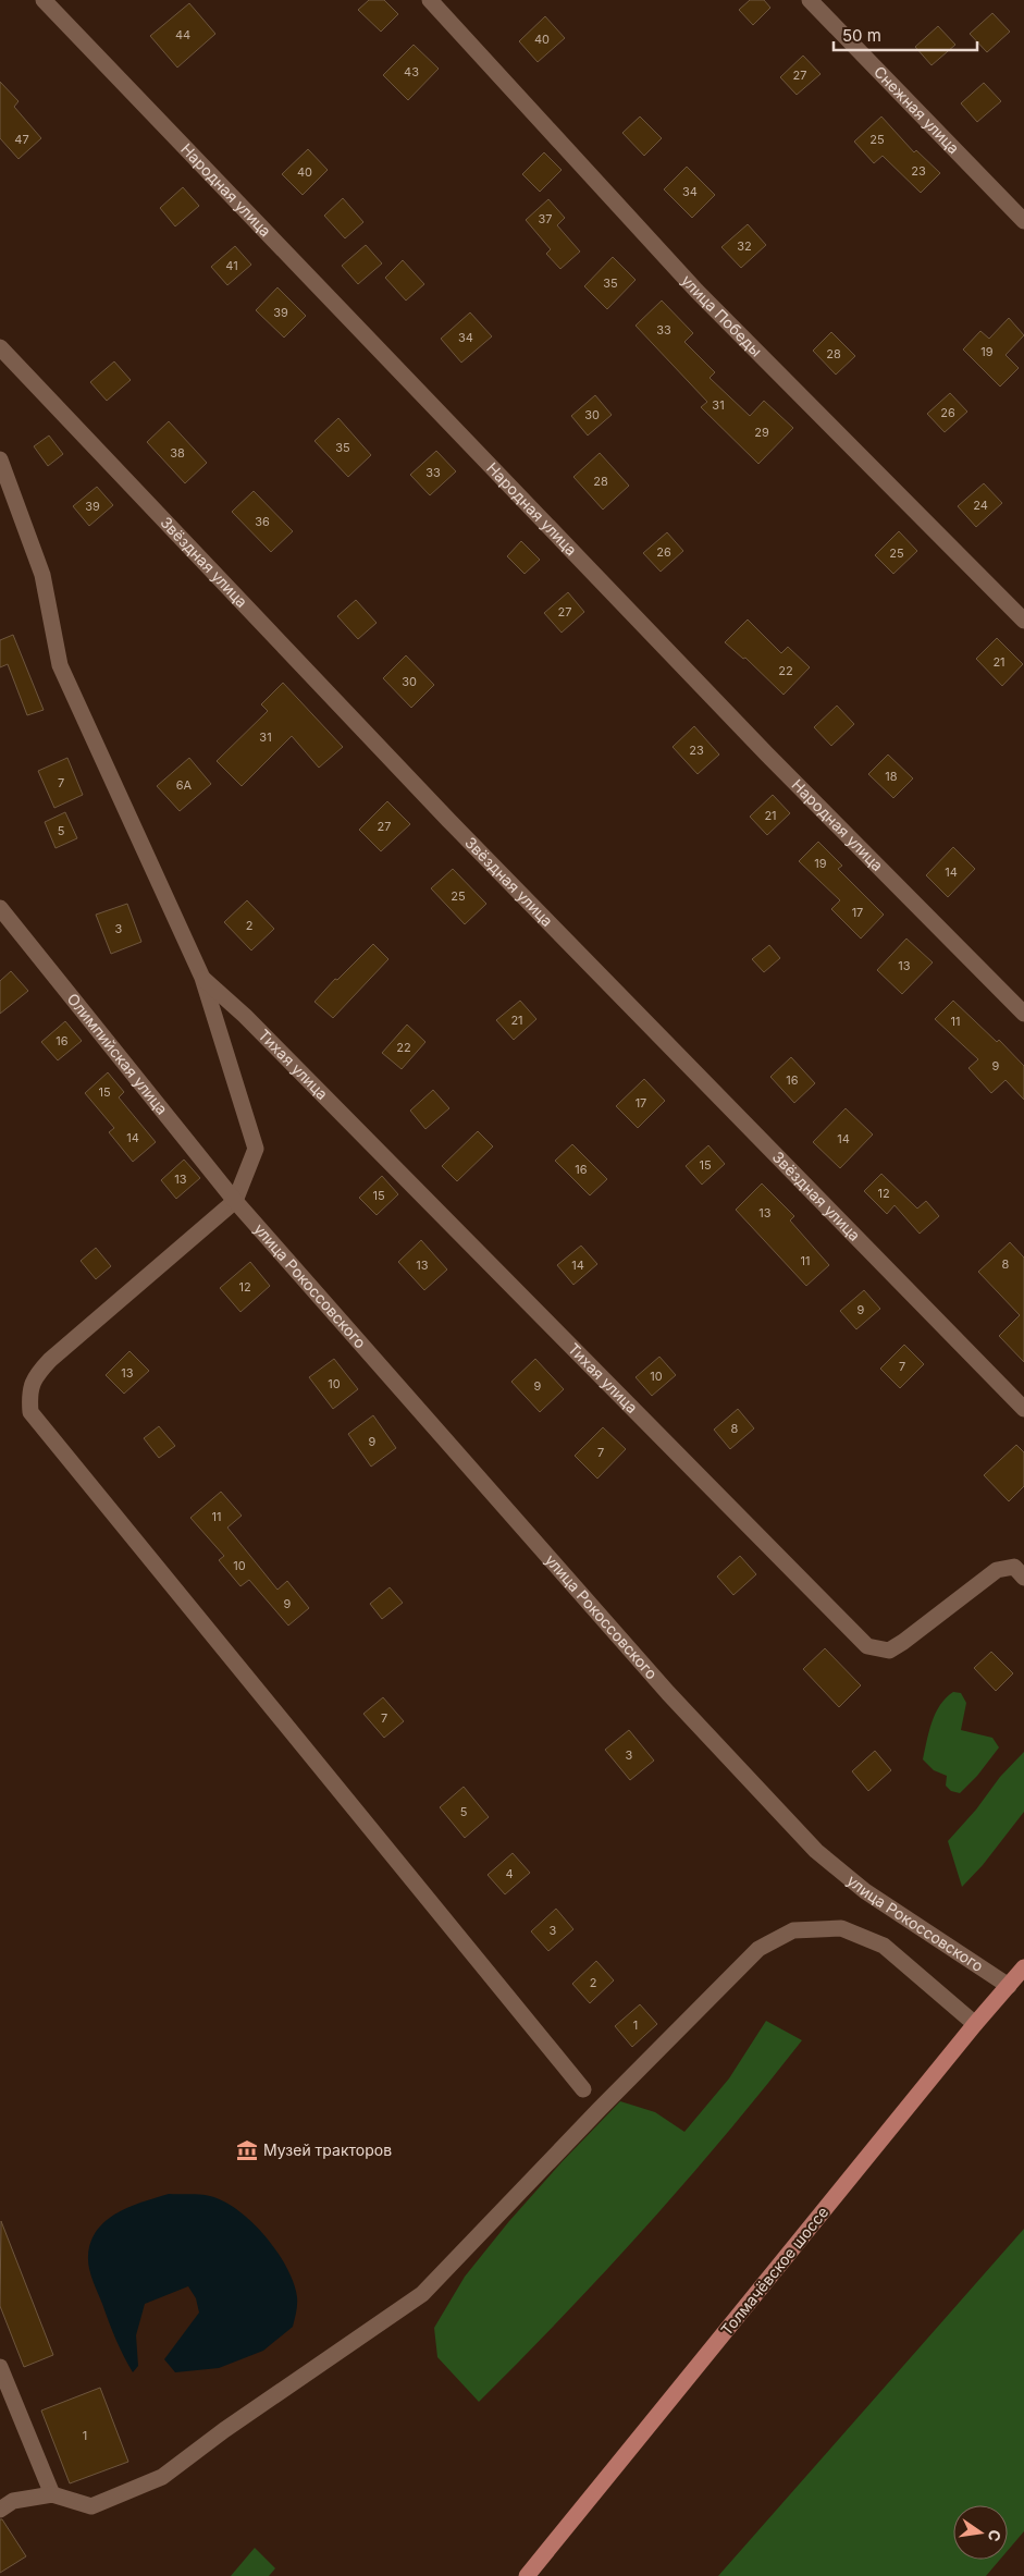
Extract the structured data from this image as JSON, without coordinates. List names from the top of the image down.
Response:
{
  "streets": {
    "main road": ["Толмачёвское шоссе"],
    "street": [
      "Снежная улица",
      "Народная улица",
      "улица Победы",
      "Звёздная улица",
      "Олимпийская улица",
      "Тихая улица",
      "улица Рокоссовского"
    ]
  },
  "crossings": [
    ["Олимпийская улица", "улица Рокоссовского"],
    ["улица Рокоссовского", "Толмачёвское шоссе"]
  ],
  "places": {
    "museum": ["Музей тракторов"]
  },
  "house_numbers": [
    "44",
    "40",
    "43",
    "27",
    "47",
    "25",
    "23",
    "40",
    "34",
    "37",
    "32",
    "41",
    "35",
    "39",
    "33",
    "34",
    "19",
    "28",
    "31",
    "26",
    "30",
    "29",
    "35",
    "38",
    "33",
    "28",
    "24",
    "39",
    "36",
    "26",
    "25",
    "27",
    "21",
    "22",
    "30",
    "31",
    "23",
    "18",
    "7",
    "6А",
    "21",
    "27",
    "5",
    "19",
    "14",
    "25",
    "17",
    "2",
    "3",
    "13",
    "21",
    "11",
    "16",
    "22",
    "9",
    "16",
    "15",
    "17",
    "14",
    "14",
    "15",
    "16",
    "13",
    "12",
    "15",
    "13",
    "11",
    "8",
    "13",
    "14",
    "12",
    "9",
    "7",
    "13",
    "10",
    "10",
    "9",
    "8",
    "9",
    "7",
    "11",
    "10",
    "9",
    "7",
    "3",
    "5",
    "4",
    "3",
    "2",
    "1",
    "1"
  ],
  "scale_bar": "50 m",
  "north": "right"
}
